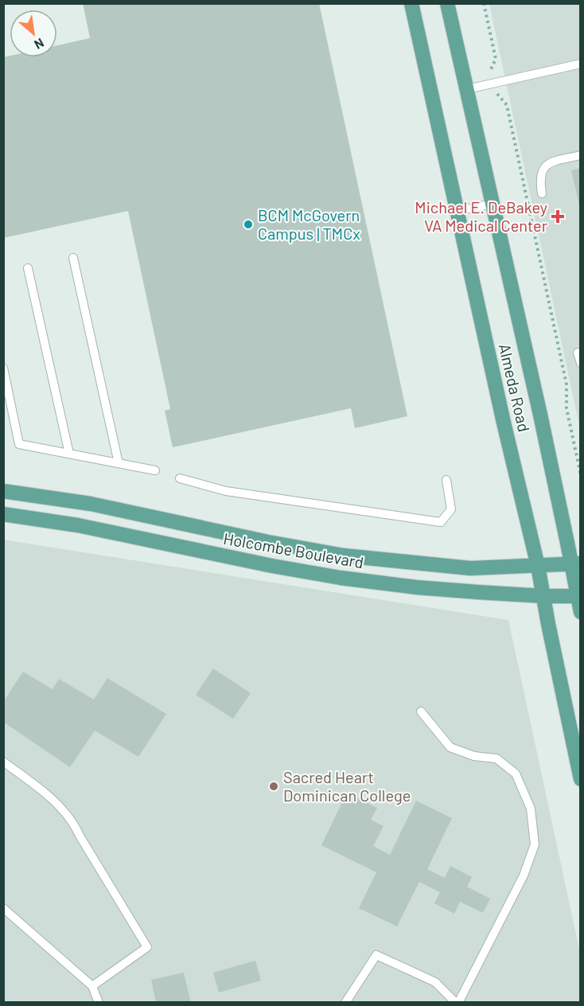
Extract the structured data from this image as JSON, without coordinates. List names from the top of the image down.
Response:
{
  "streets": {
    "main road": ["Almeda Road", "Holcombe Boulevard"]
  },
  "crossings": [
    ["Almeda Road", "Holcombe Boulevard"]
  ],
  "places": {
    "health": ["Michael E. DeBakey VA Medical Center"],
    "other": ["BCM McGovern Campus | TMCx", "Sacred Heart Dominican College"]
  },
  "north": "bottom right"
}
